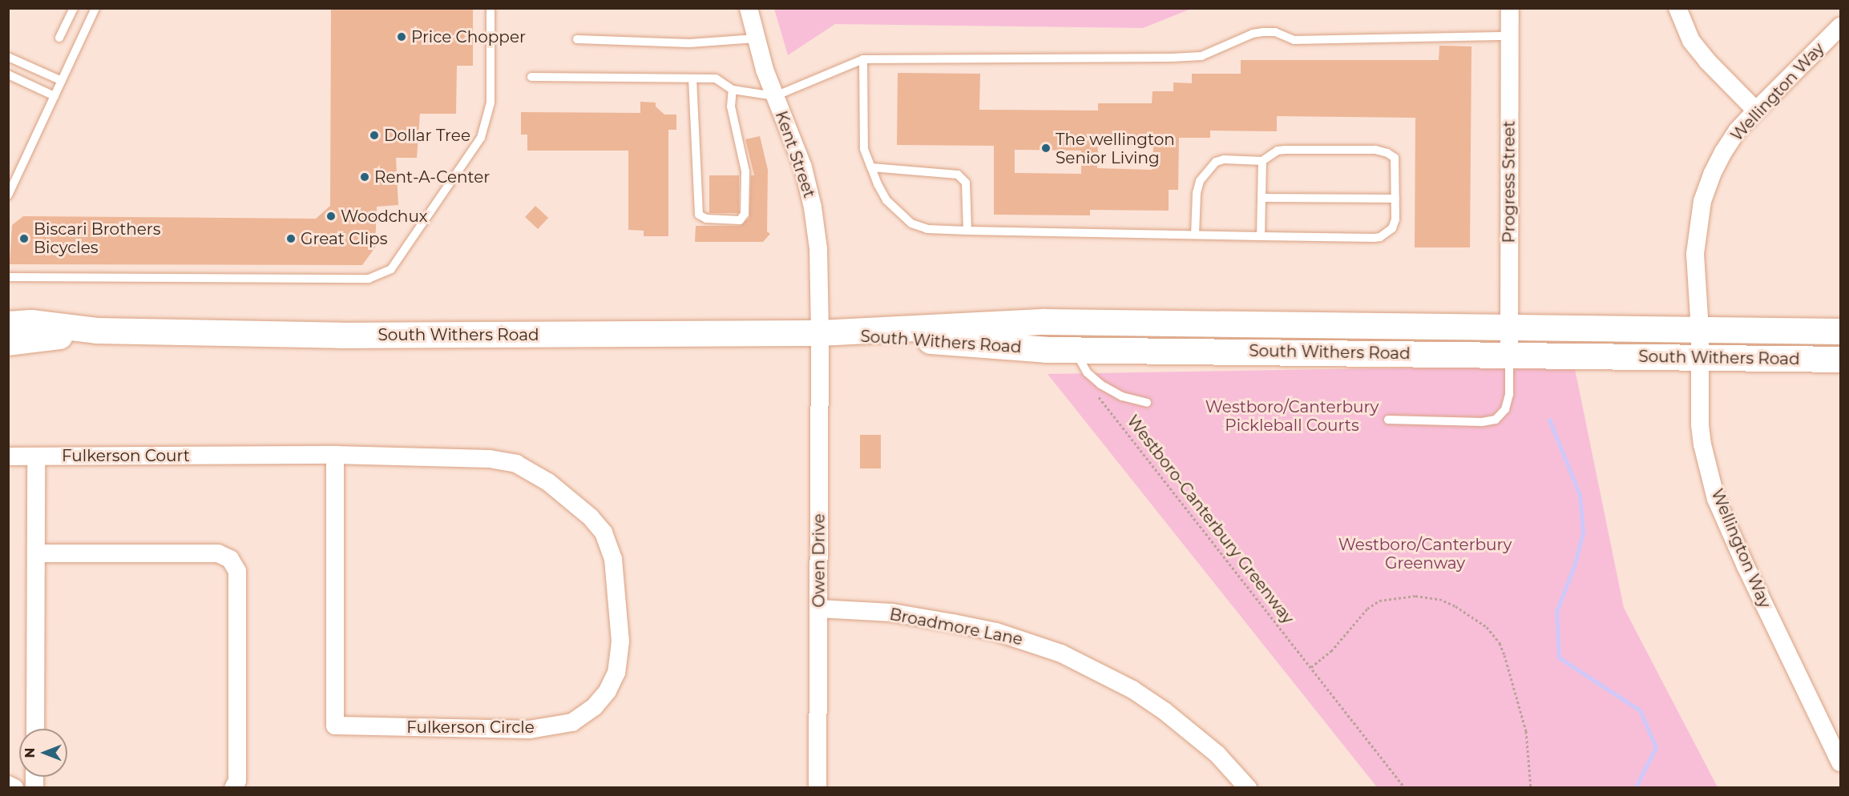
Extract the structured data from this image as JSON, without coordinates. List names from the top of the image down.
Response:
{
  "streets": {
    "main road": ["South Withers Road"],
    "street": [
      "Wellington Way",
      "Kent Street",
      "Progress Street",
      "Fulkerson Court",
      "Owen Drive",
      "Broadmore Lane",
      "Fulkerson Circle"
    ],
    "path": ["Westboro-Canterbury Greenway"]
  },
  "crossings": [
    ["Wellington Way", "South Withers Road"],
    ["Kent Street", "South Withers Road"],
    ["Kent Street", "Owen Drive"],
    ["Progress Street", "South Withers Road"],
    ["South Withers Road", "Owen Drive"],
    ["Fulkerson Court", "Fulkerson Circle"],
    ["Owen Drive", "Broadmore Lane"]
  ],
  "parks": ["Westboro/Canterbury Pickleball Courts", "Westboro/Canterbury Greenway"],
  "places": [
    "Price Chopper",
    "Dollar Tree",
    "The wellington Senior Living",
    "Rent-A-Center",
    "Woodchux",
    "Biscari Brothers Bicycles",
    "Great Clips"
  ],
  "north": "left"
}
